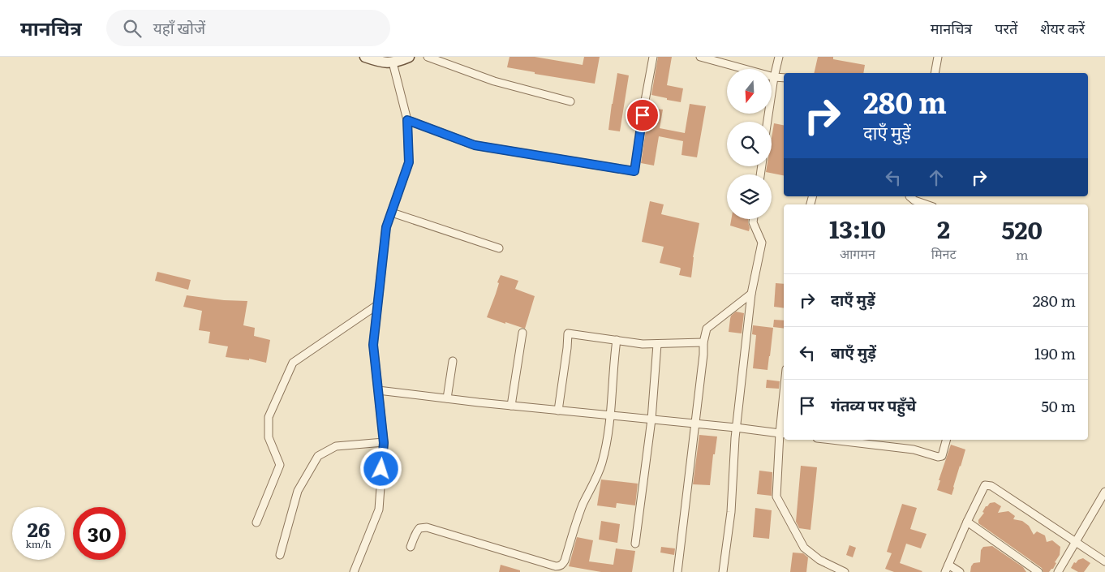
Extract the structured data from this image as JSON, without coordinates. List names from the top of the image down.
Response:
{
  "north": "bottom",
  "page": {
    "header": "मानचित्र",
    "search": "यहाँ खोजें",
    "nav": ["मानचित्र", "परतें", "शेयर करें"],
    "turn": ["280 m", "दाएँ मुड़ें"],
    "eta": [
      "13:10",
      "आगमन",
      "2",
      "मिनट",
      "520",
      "m"
    ],
    "list": [
      {
        "name": "दाएँ मुड़ें",
        "value": "280 m"
      },
      {
        "name": "बाएँ मुड़ें",
        "value": "190 m"
      },
      {
        "name": "गंतव्य पर पहुँचे",
        "value": "50 m"
      }
    ],
    "speed": "26 km/h",
    "limit": "30"
  }
}
